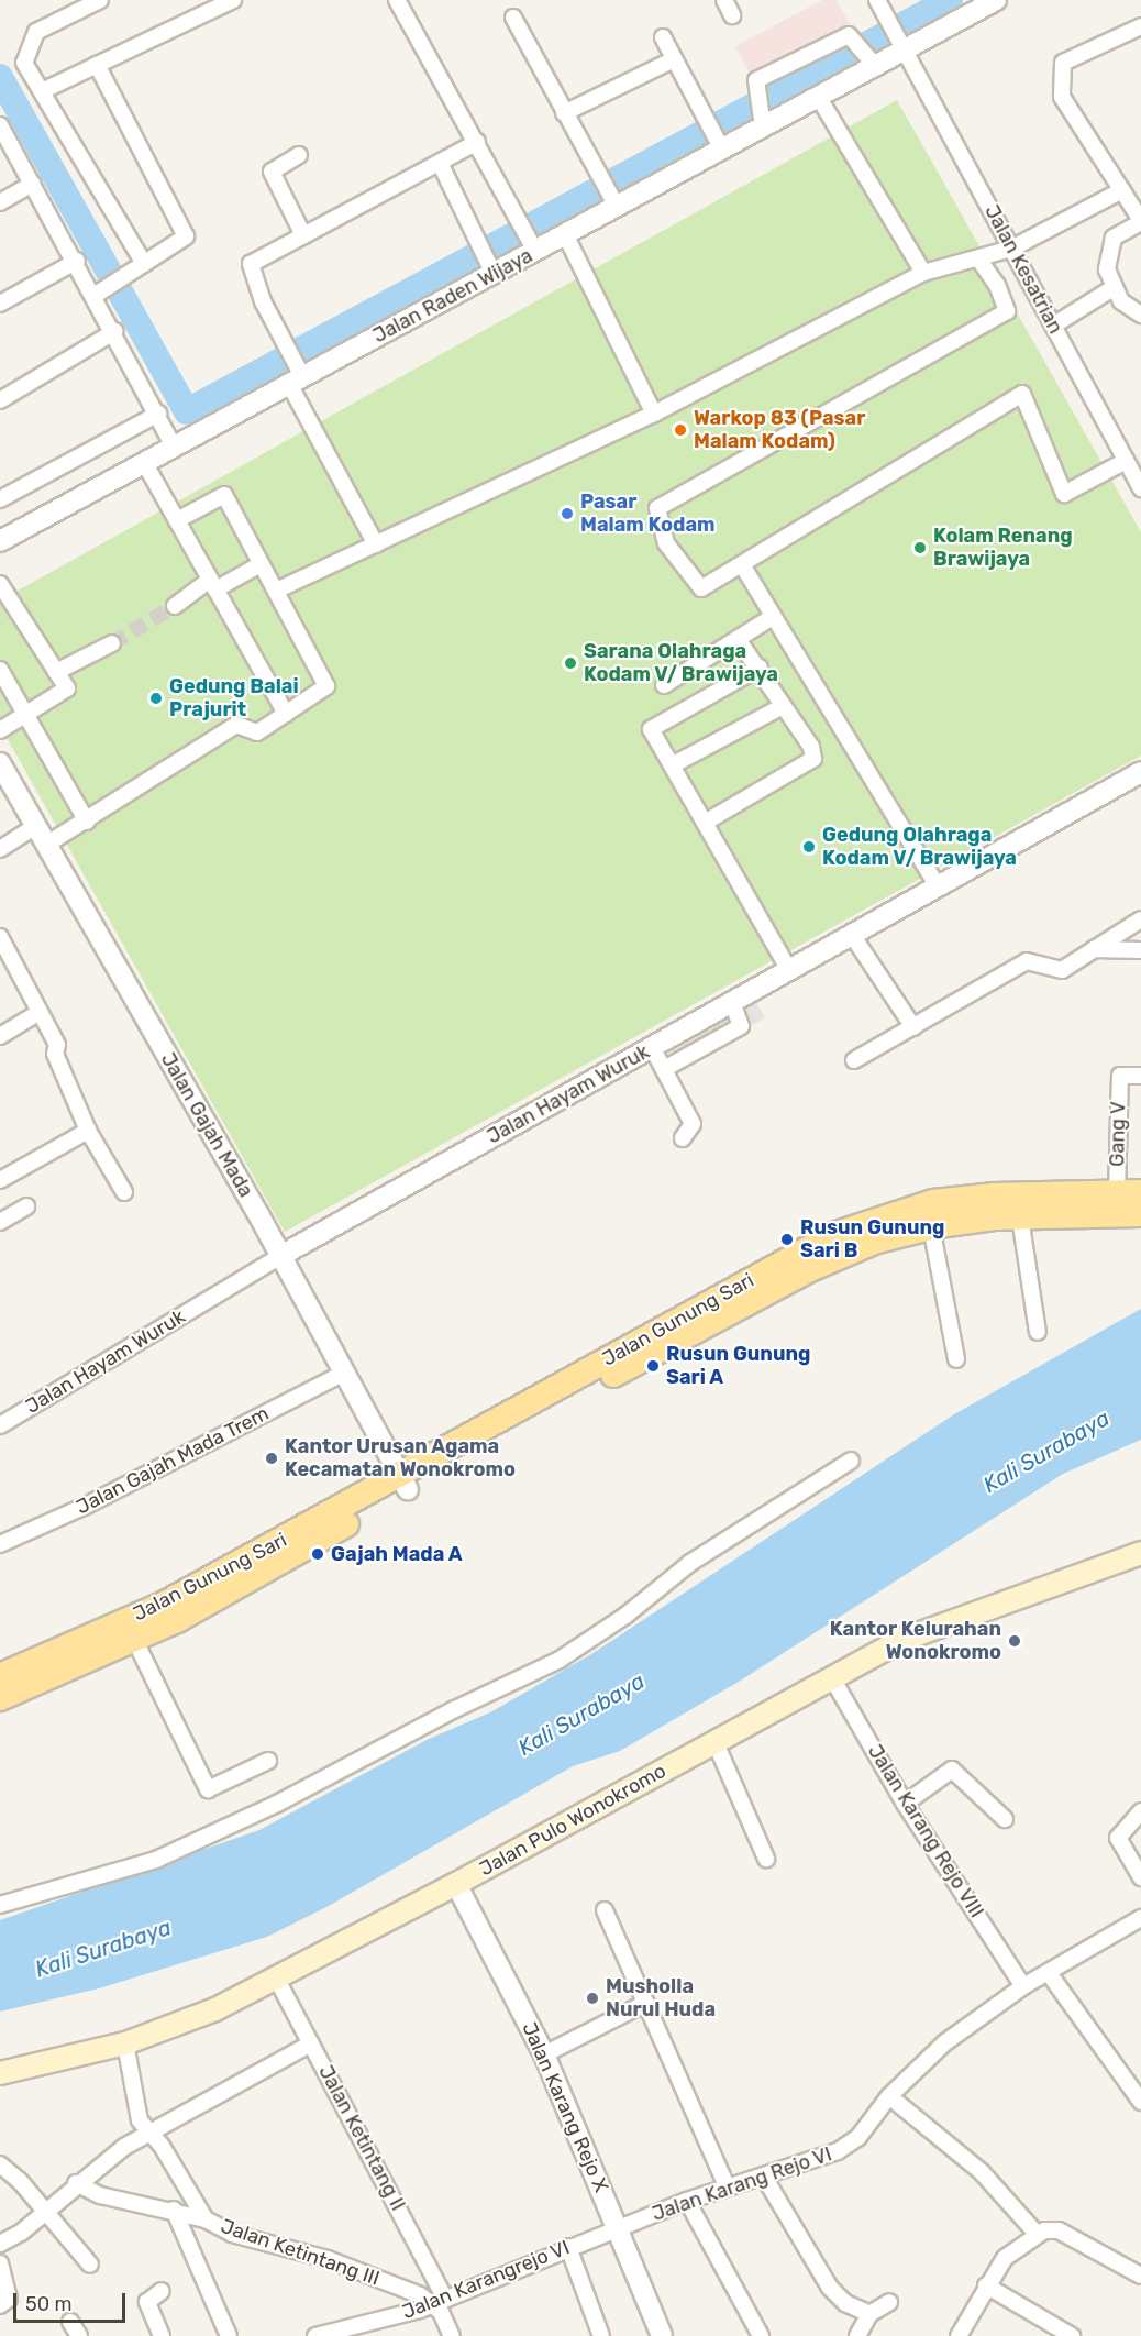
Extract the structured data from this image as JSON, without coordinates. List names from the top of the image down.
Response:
{
  "streets": {
    "main road": ["Jalan Gunung Sari", "Jalan Pulo Wonokromo"],
    "street": [
      "Jalan Kesatrian",
      "Jalan Raden Wijaya",
      "Jalan Hayam Wuruk",
      "Jalan Gajah Mada",
      "Gang V",
      "Jalan Gajah Mada Trem",
      "Jalan Karang Rejo VIII",
      "Jalan Karang Rejo X",
      "Jalan Ketintang II",
      "Jalan Karang Rejo VI",
      "Jalan Ketintang III",
      "Jalan Karangrejo VI"
    ]
  },
  "crossings": [
    ["Jalan Kesatrian", "Jalan Raden Wijaya"],
    ["Jalan Hayam Wuruk", "Jalan Gajah Mada"],
    ["Jalan Gajah Mada", "Jalan Gunung Sari"],
    ["Jalan Gajah Mada", "Jalan Gajah Mada Trem"],
    ["Gang V", "Jalan Gunung Sari"],
    ["Jalan Pulo Wonokromo", "Jalan Karang Rejo VIII"],
    ["Jalan Pulo Wonokromo", "Jalan Karang Rejo X"],
    ["Jalan Pulo Wonokromo", "Jalan Ketintang II"],
    ["Jalan Pulo Wonokromo", "Jalan Ketintang III"],
    ["Jalan Karang Rejo VIII", "Jalan Karang Rejo VI"],
    ["Jalan Karang Rejo X", "Jalan Karang Rejo VI"],
    ["Jalan Karang Rejo X", "Jalan Karangrejo VI"],
    ["Jalan Ketintang II", "Jalan Ketintang III"],
    ["Jalan Ketintang II", "Jalan Karangrejo VI"],
    ["Jalan Karang Rejo VI", "Jalan Karangrejo VI"],
    ["Jalan Ketintang III", "Jalan Karangrejo VI"]
  ],
  "water": ["Kali Surabaya"],
  "places": [
    "Warkop 83 (Pasar Malam Kodam)",
    "Pasar Malam Kodam",
    "Kolam Renang Brawijaya",
    "Sarana Olahraga Kodam V/ Brawijaya",
    "Gedung Balai Prajurit",
    "Gedung Olahraga Kodam V/ Brawijaya",
    "Rusun Gunung Sari B",
    "Rusun Gunung Sari A",
    "Kantor Urusan Agama Kecamatan Wonokromo",
    "Gajah Mada A",
    "Kantor Kelurahan Wonokromo",
    "Musholla Nurul Huda"
  ],
  "scale_bar": "50 m"
}
